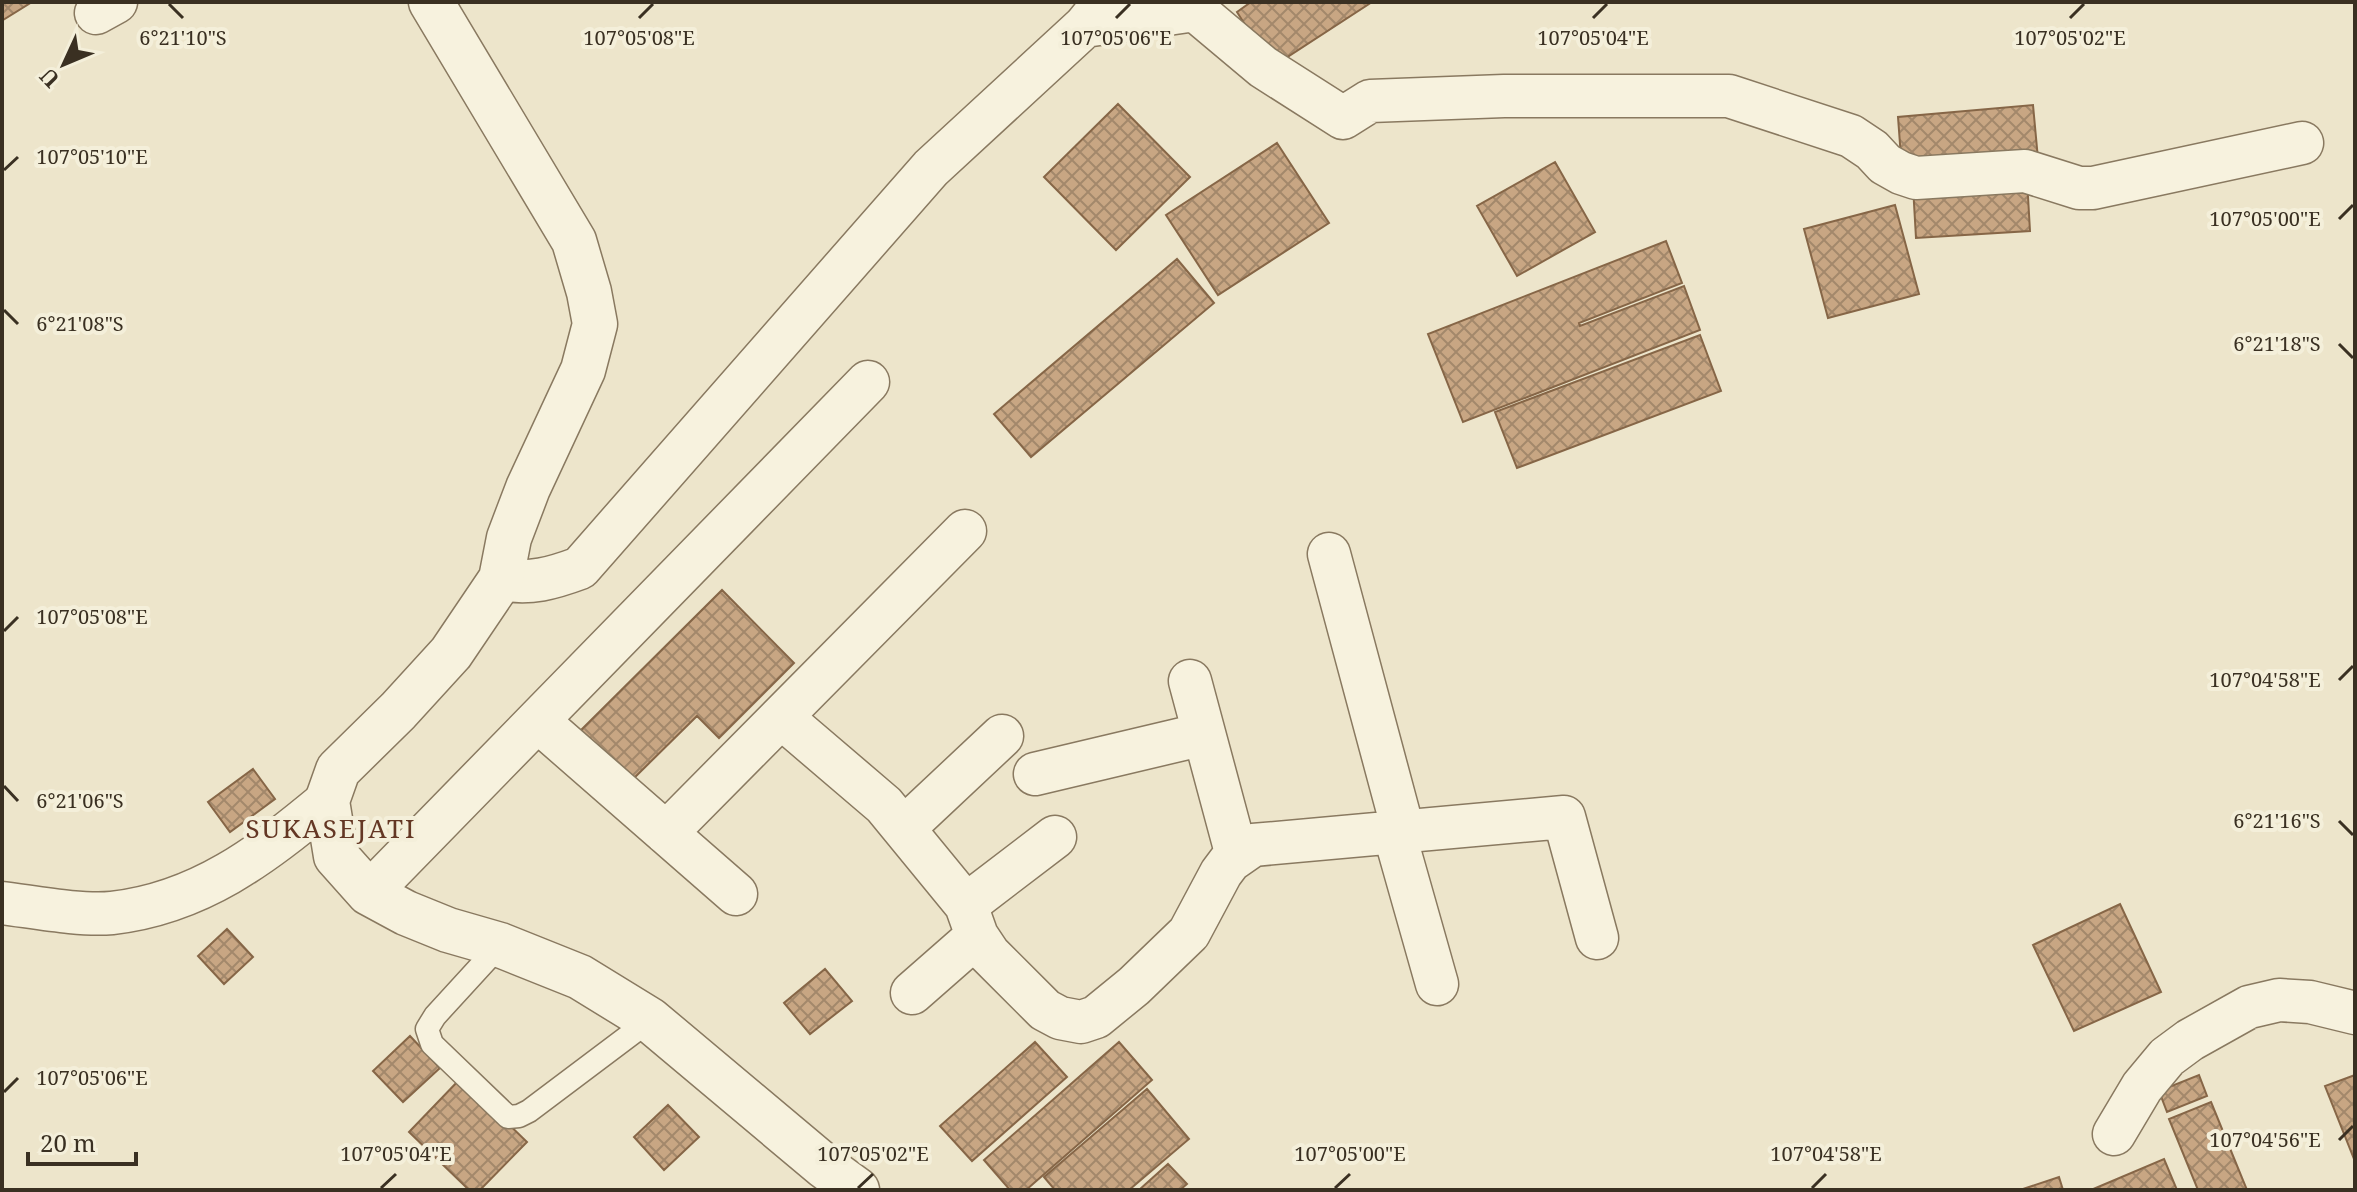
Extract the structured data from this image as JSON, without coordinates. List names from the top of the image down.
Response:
{
  "districts": ["SUKASEJATI"],
  "scale_bar": "20 m",
  "north": "bottom left",
  "coordinates": [
    "107°05'08\"E",
    "107°05'06\"E",
    "107°05'04\"E",
    "107°05'02\"E",
    "6°21'10\"S",
    "107°05'10\"E",
    "107°05'00\"E",
    "6°21'08\"S",
    "6°21'18\"S",
    "107°04'58\"E",
    "6°21'06\"S",
    "6°21'16\"S",
    "107°04'56\"E"
  ]
}
